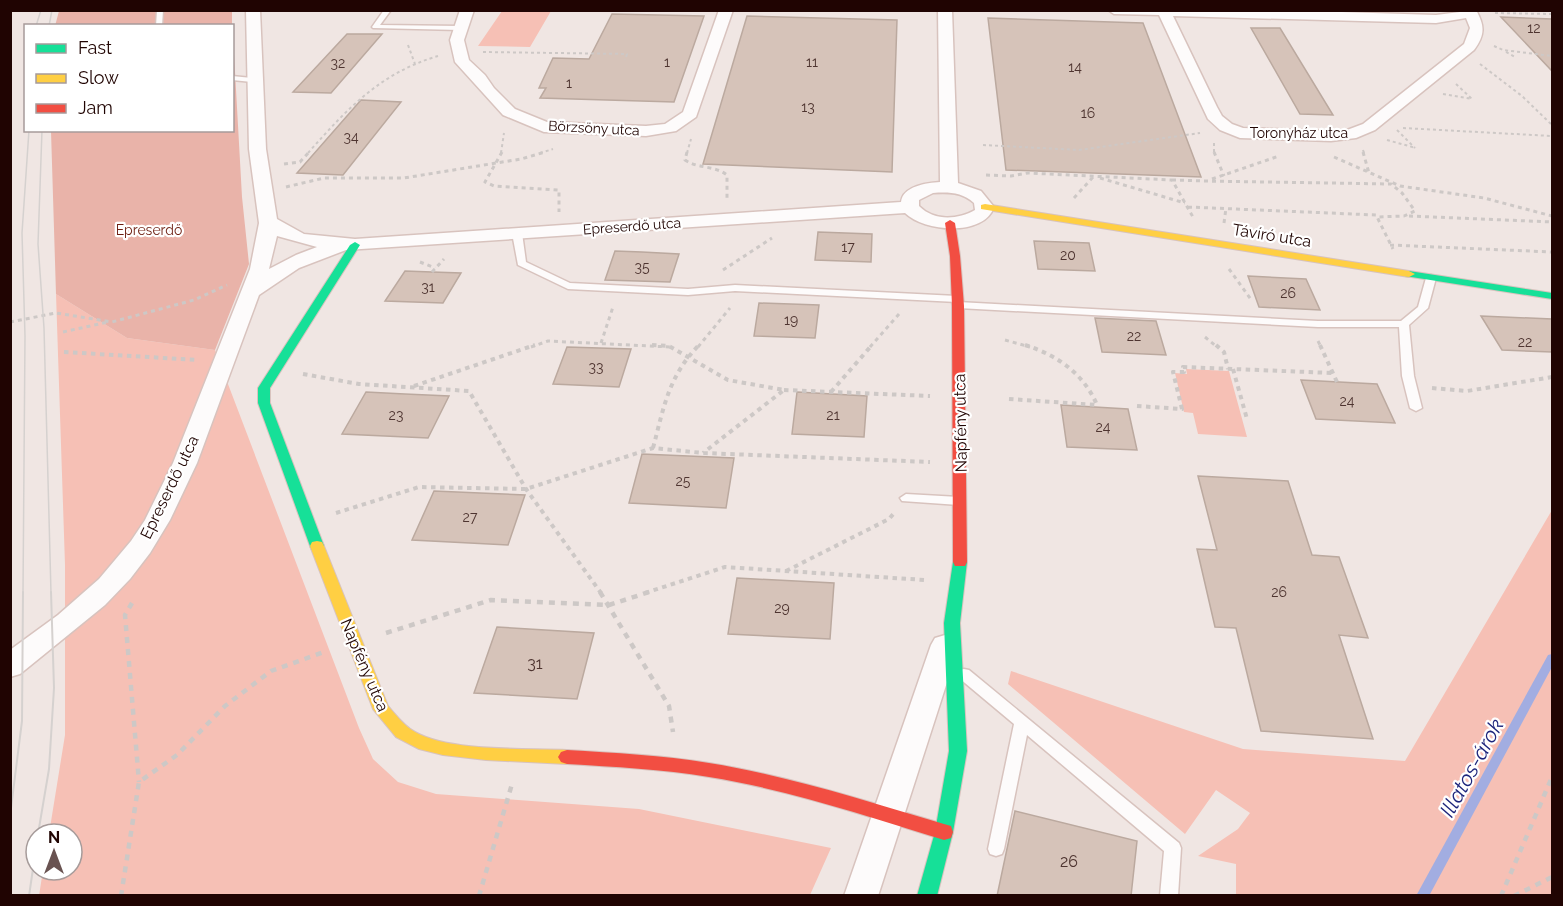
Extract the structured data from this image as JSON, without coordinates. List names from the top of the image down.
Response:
{
  "streets": {
    "street": [
      "Börzsöny utca",
      "Toronyház utca",
      "Epreserdő utca",
      "Távíró utca",
      "Napfény utca"
    ]
  },
  "crossings": [
    ["Epreserdő utca", "Napfény utca"]
  ],
  "water": ["Illatos-árok"],
  "parks": ["Epreserdő"],
  "house_numbers": [
    "12",
    "1",
    "11",
    "32",
    "14",
    "1",
    "13",
    "16",
    "34",
    "17",
    "20",
    "35",
    "31",
    "26",
    "19",
    "22",
    "22",
    "33",
    "24",
    "23",
    "21",
    "24",
    "25",
    "27",
    "26",
    "29",
    "31",
    "26"
  ],
  "legend": ["Fast", "Slow", "Jam"],
  "north": "top"
}
